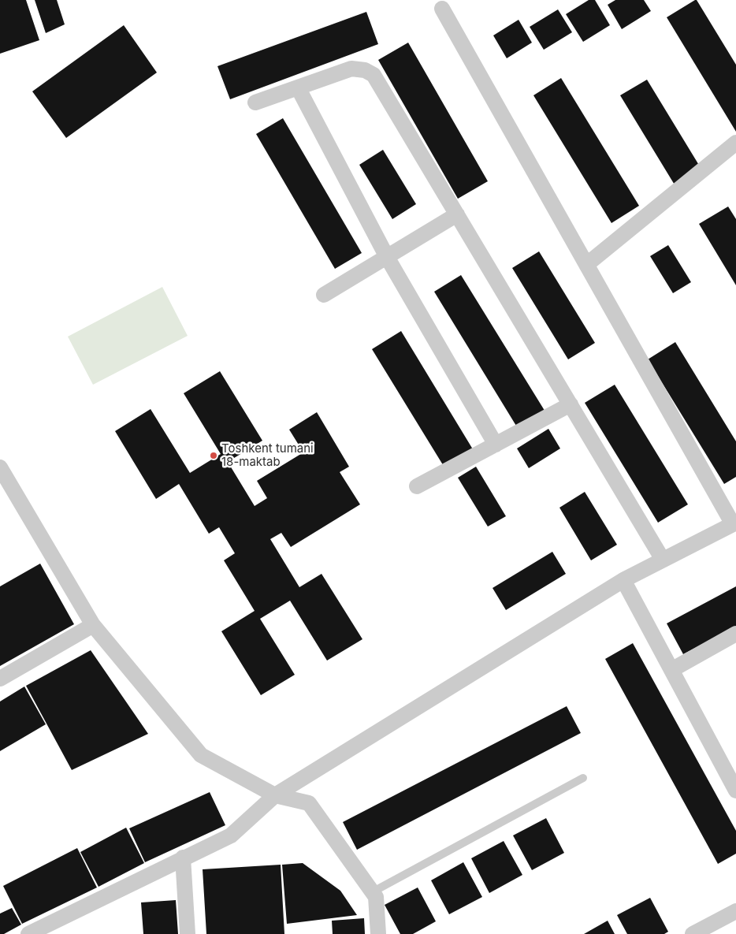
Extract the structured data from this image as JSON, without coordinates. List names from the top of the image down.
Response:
{
  "places": ["Toshkent tumani 18-maktab"]
}
